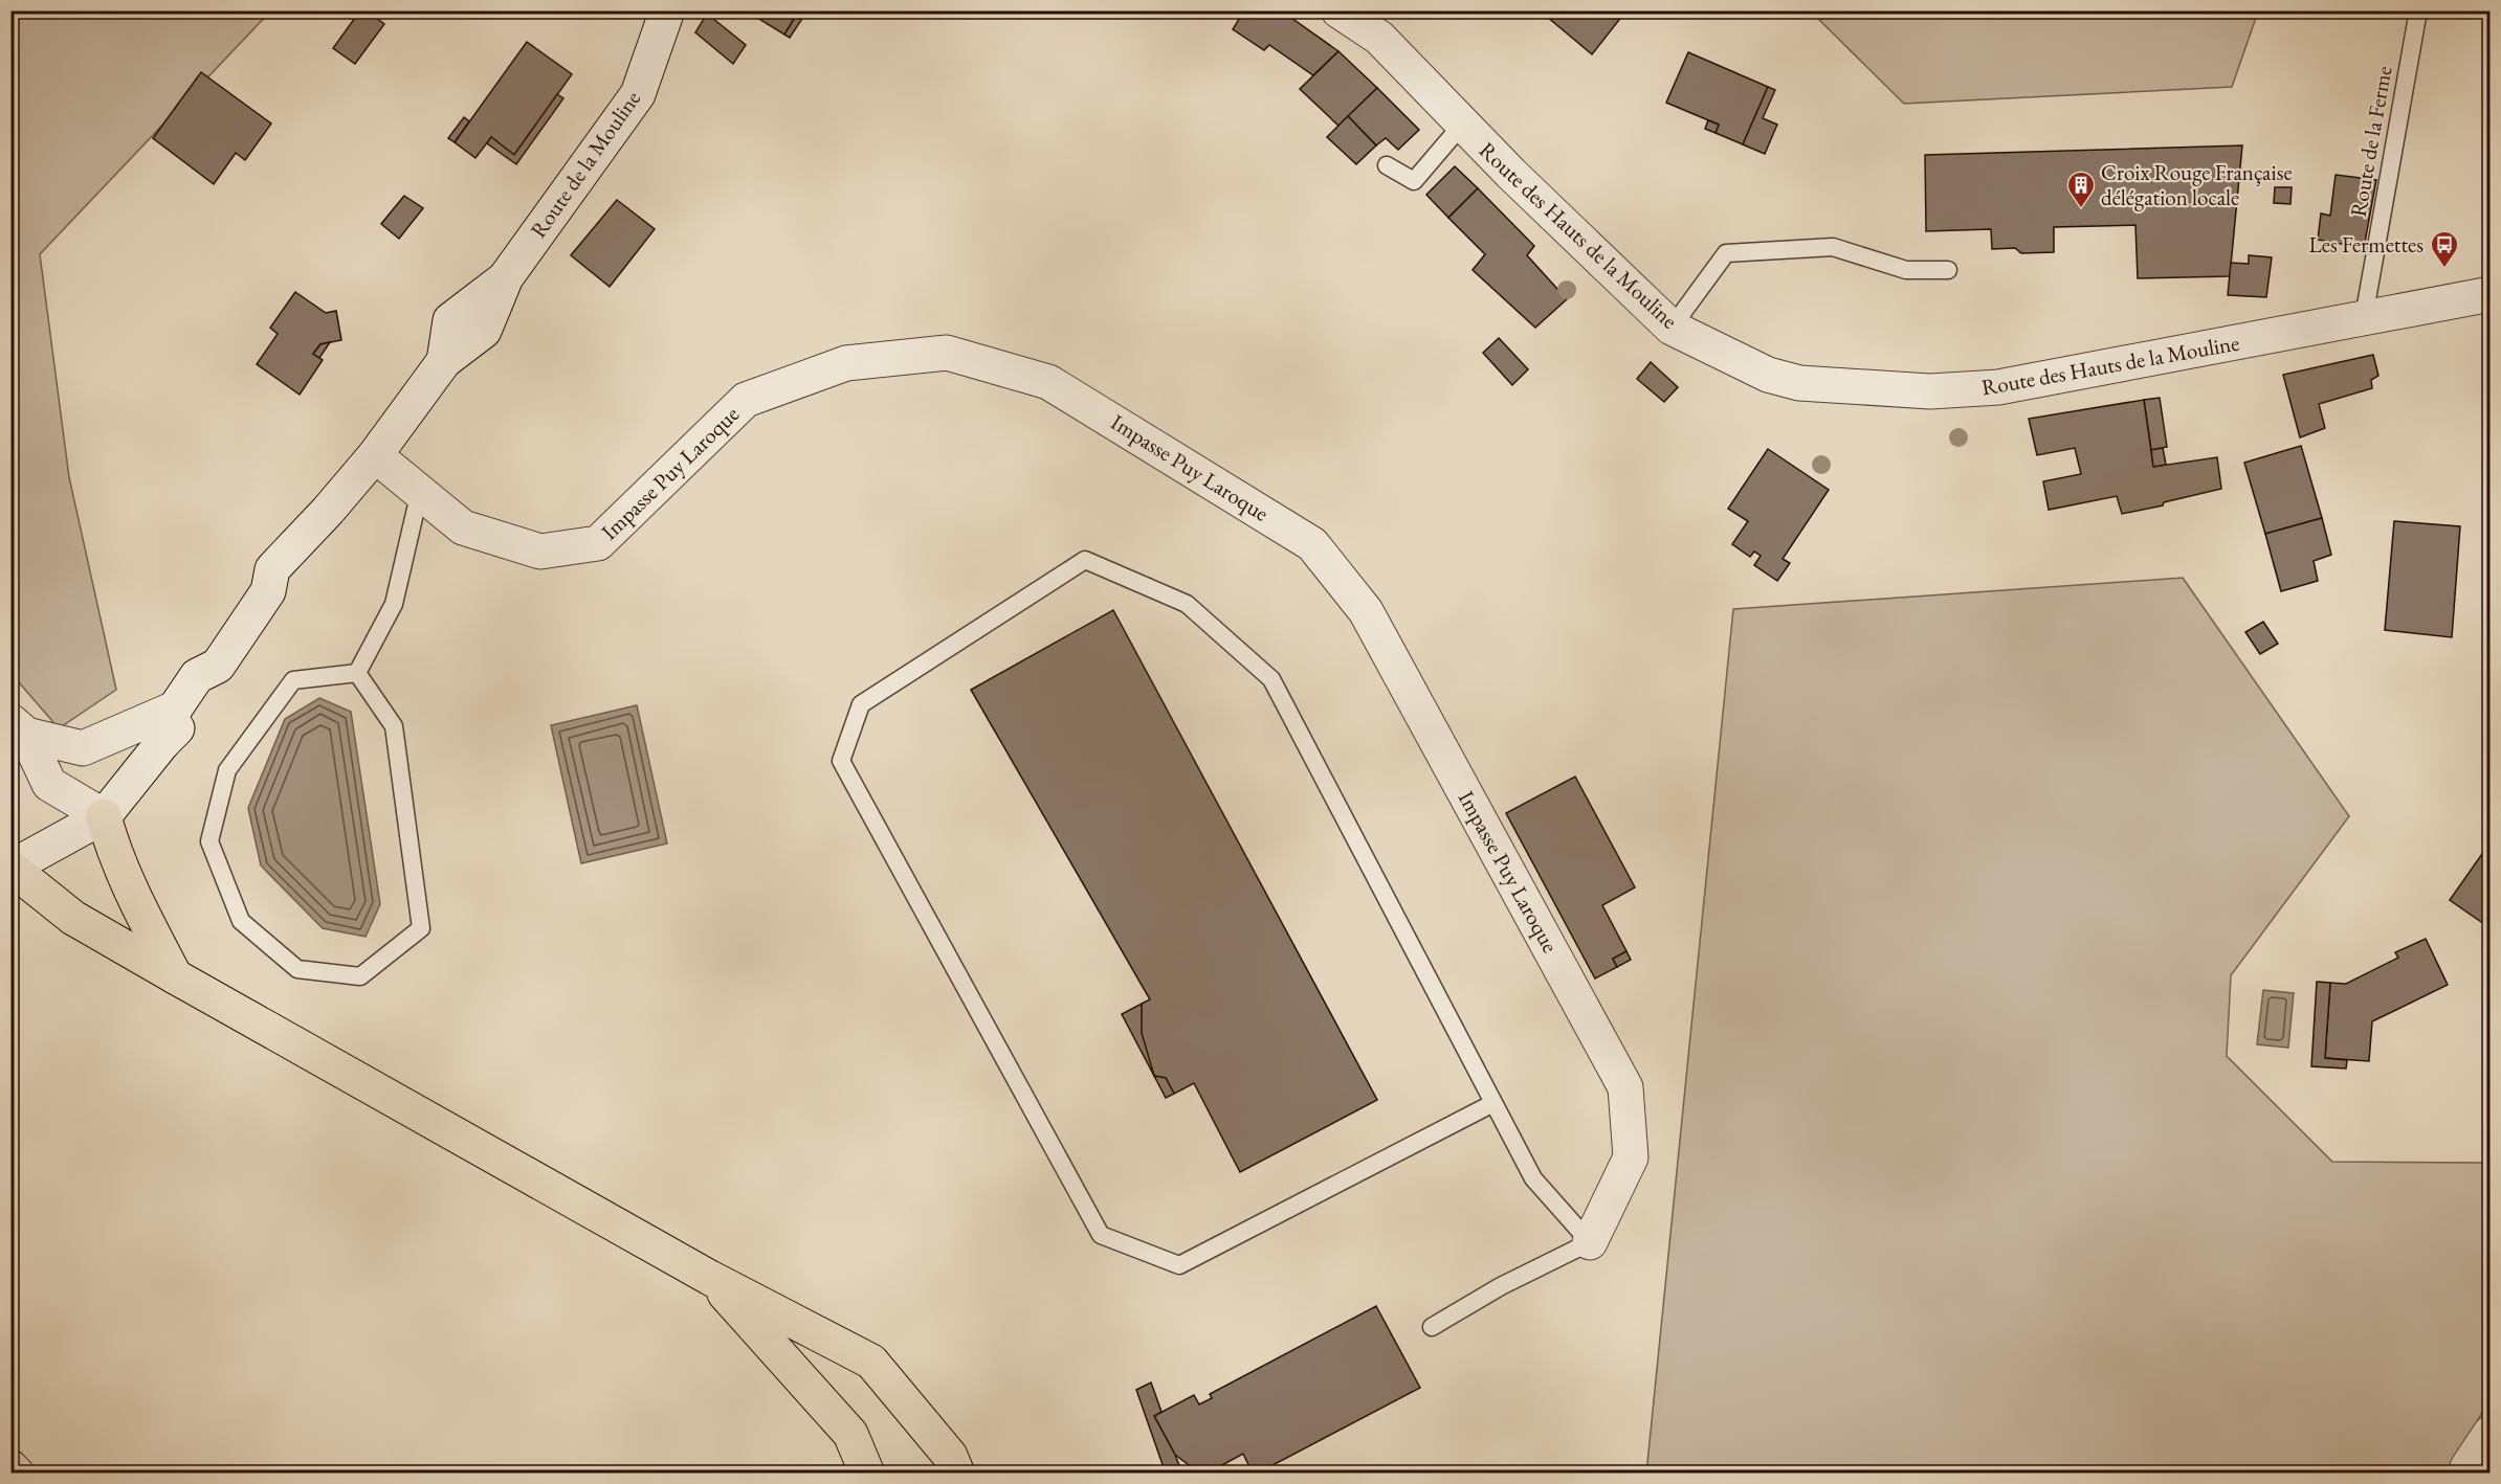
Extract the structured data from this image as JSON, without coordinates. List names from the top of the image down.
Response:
{
  "streets": {
    "street": ["Route de la Mouline", "Route des Hauts de la Mouline", "Impasse Puy Laroque"],
    "lane": ["Route de la Ferme"]
  },
  "crossings": [
    ["Route de la Ferme", "Route des Hauts de la Mouline"],
    ["Route de la Mouline", "Impasse Puy Laroque"]
  ],
  "places": {
    "building": ["Croix Rouge Française délégation locale"],
    "bus stop": ["Les Fermettes"]
  }
}
